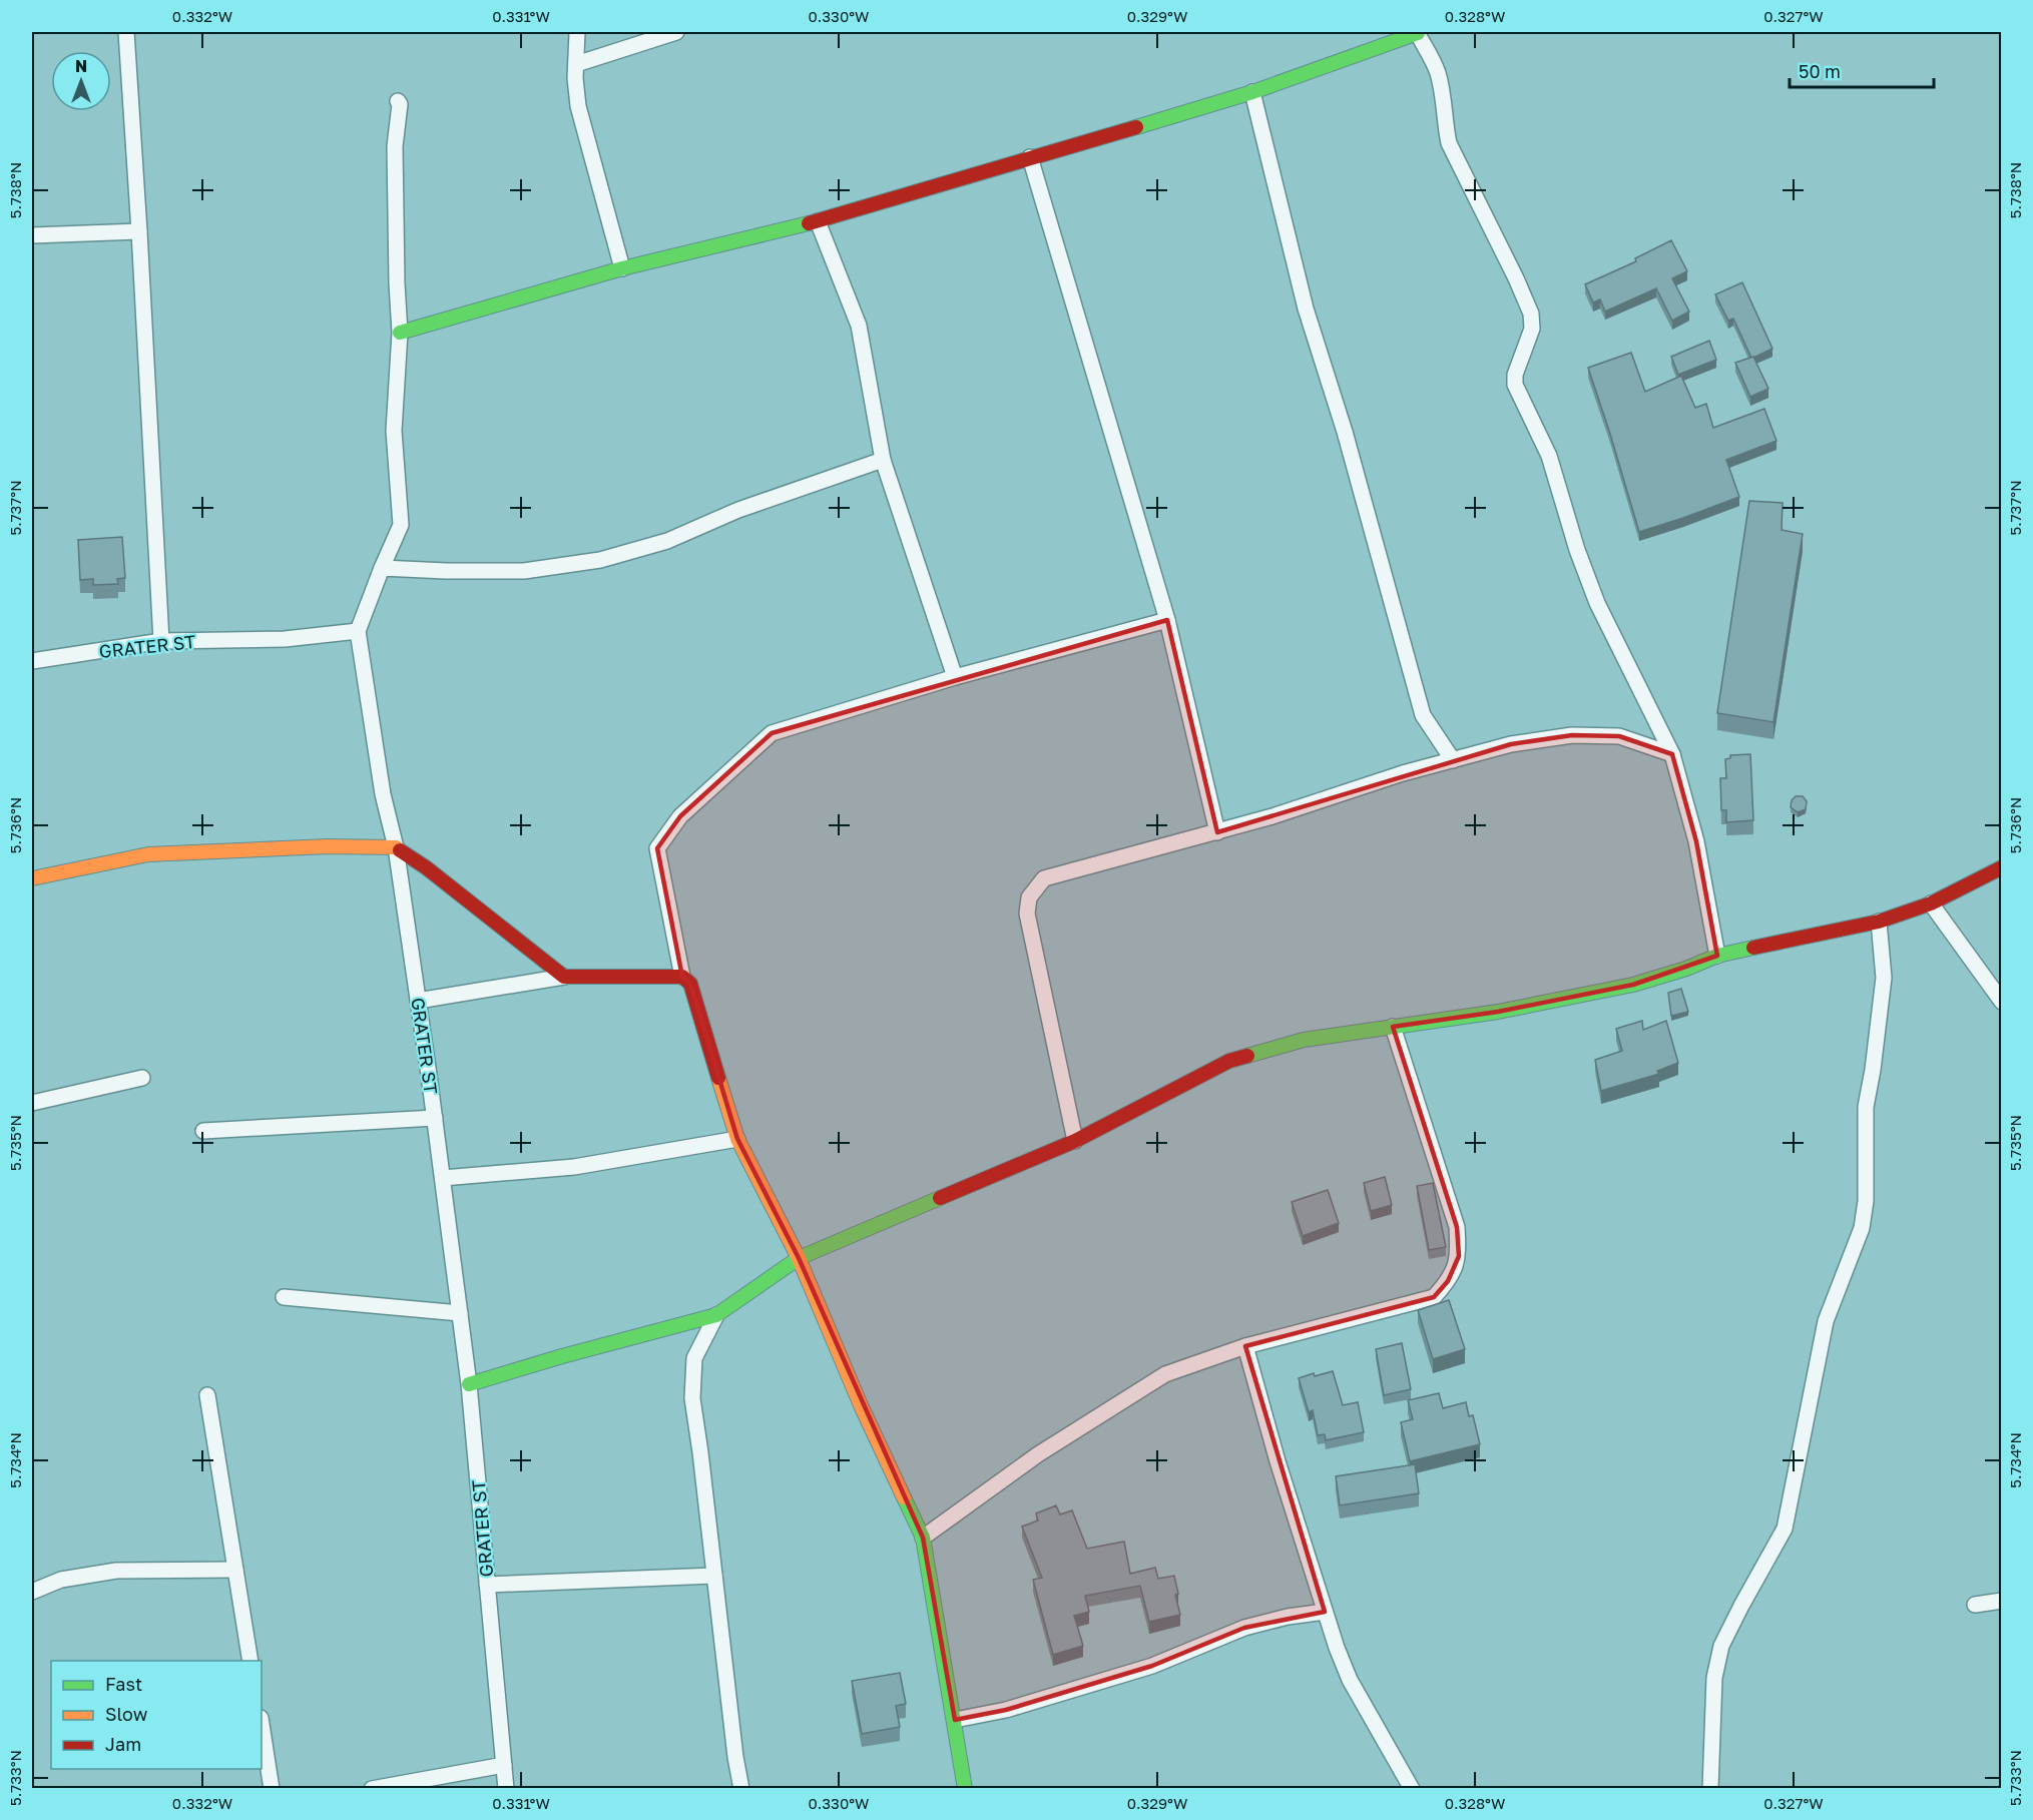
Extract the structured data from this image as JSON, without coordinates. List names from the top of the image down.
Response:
{
  "streets": {
    "street": ["GRATER ST"]
  },
  "legend": ["Fast", "Slow", "Jam"],
  "scale_bar": "50 m",
  "north": "top",
  "coordinates": [
    "0.332°W",
    "0.331°W",
    "0.330°W",
    "0.329°W",
    "0.328°W",
    "0.327°W",
    "5.738°N",
    "5.737°N",
    "5.736°N",
    "5.735°N",
    "5.734°N",
    "5.733°N"
  ]
}
